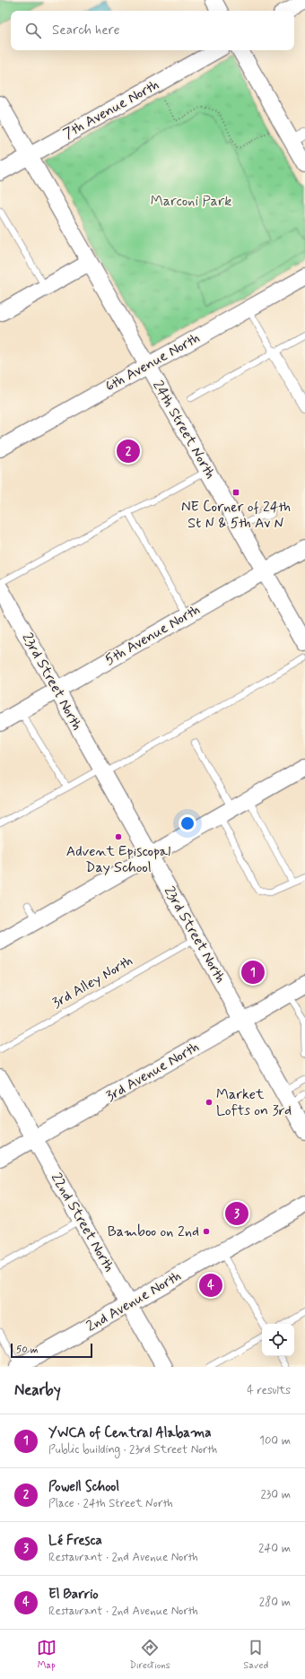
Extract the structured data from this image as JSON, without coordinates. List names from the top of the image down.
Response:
{
  "streets": {
    "street": [
      "7th Avenue North",
      "6th Avenue North",
      "24th Street North",
      "5th Avenue North",
      "23rd Street North",
      "3rd Avenue North",
      "22nd Street North",
      "2nd Avenue North"
    ],
    "lane": ["3rd Alley North"]
  },
  "crossings": [
    ["7th Avenue North", "24th Street North"],
    ["6th Avenue North", "24th Street North"],
    ["24th Street North", "5th Avenue North"],
    ["5th Avenue North", "23rd Street North"],
    ["23rd Street North", "3rd Alley North"],
    ["23rd Street North", "3rd Avenue North"],
    ["3rd Avenue North", "22nd Street North"],
    ["22nd Street North", "2nd Avenue North"]
  ],
  "parks": ["Marconi Park"],
  "places": {
    "transit": ["NE Corner of 24th St N & 5th Av N"],
    "other": ["Advent Episcopal Day School", "Market Lofts on 3rd", "Bamboo on 2nd"]
  },
  "scale_bar": "50 m",
  "page": {
    "search": "Search here",
    "pins": [
      "2",
      "1",
      "3",
      "4"
    ],
    "scale": "50 m",
    "heading": ["Nearby", "4 results"],
    "list": [
      {
        "mark": "1",
        "name": "YWCA of Central Alabama",
        "note": "Public building · 23rd Street North",
        "value": "100 m"
      },
      {
        "mark": "2",
        "name": "Powell School",
        "note": "Place · 24th Street North",
        "value": "230 m"
      },
      {
        "mark": "3",
        "name": "Lé Fresca",
        "note": "Restaurant · 2nd Avenue North",
        "value": "240 m"
      },
      {
        "mark": "4",
        "name": "El Barrio",
        "note": "Restaurant · 2nd Avenue North",
        "value": "280 m"
      }
    ],
    "nav": ["Map", "Directions", "Saved"]
  }
}
